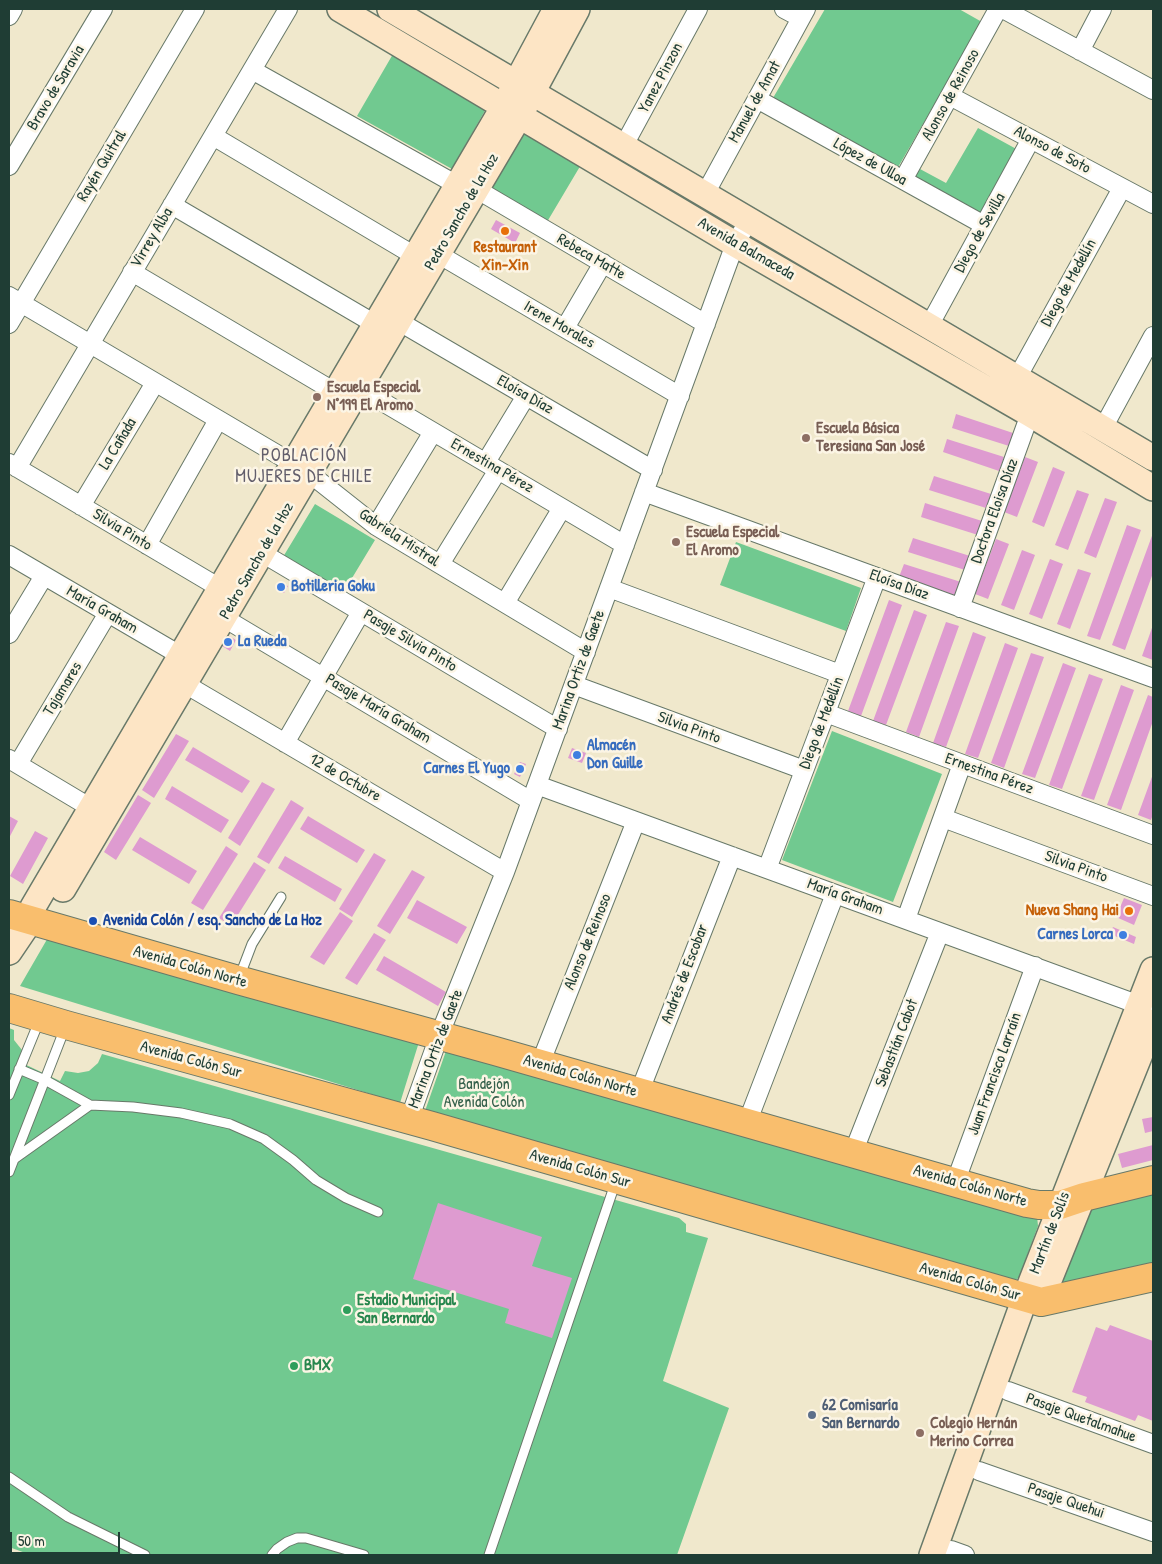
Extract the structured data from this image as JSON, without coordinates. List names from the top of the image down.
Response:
{
  "streets": {
    "main road": ["Avenida Colón Norte", "Avenida Colón Sur"],
    "street": [
      "Yanez Pinzon",
      "Bravo de Saravia",
      "Alonso de Reinoso",
      "Manuel de Amat",
      "Alonso de Soto",
      "López de Ulloa",
      "Rayén Quitral",
      "Pedro Sancho de la Hoz",
      "Diego de Sevilla",
      "Virrey Alba",
      "Avenida Balmaceda",
      "Rebeca Matte",
      "Diego de Medellín",
      "Irene Morales",
      "Eloísa Díaz",
      "La Cañada",
      "Ernestina Pérez",
      "Doctora Eloisa Díaz",
      "Silvia Pinto",
      "Gabriela Mistral",
      "María Graham",
      "Pasaje Silvia Pinto",
      "Marina Ortiz de Gaete",
      "Tajamares",
      "Pasaje María Graham",
      "12 de Octubre",
      "Andrés de Escobar",
      "Sebastián Cabot",
      "Juan Francisco Larraín",
      "Martín de Solís",
      "Pasaje Quetalmahue",
      "Pasaje Quehui"
    ]
  },
  "crossings": [
    ["Yanez Pinzon", "Avenida Balmaceda"],
    ["Alonso de Reinoso", "Alonso de Soto"],
    ["Alonso de Reinoso", "López de Ulloa"],
    ["Alonso de Reinoso", "María Graham"],
    ["Alonso de Reinoso", "Avenida Colón Norte"],
    ["Manuel de Amat", "López de Ulloa"],
    ["Manuel de Amat", "Avenida Balmaceda"],
    ["Alonso de Soto", "Diego de Sevilla"],
    ["Alonso de Soto", "Diego de Medellín"],
    ["López de Ulloa", "Diego de Sevilla"],
    ["Rayén Quitral", "Gabriela Mistral"],
    ["Pedro Sancho de la Hoz", "Avenida Balmaceda"],
    ["Pedro Sancho de la Hoz", "Rebeca Matte"],
    ["Pedro Sancho de la Hoz", "Irene Morales"],
    ["Pedro Sancho de la Hoz", "Eloísa Díaz"],
    ["Pedro Sancho de la Hoz", "Ernestina Pérez"],
    ["Pedro Sancho de la Hoz", "Silvia Pinto"],
    ["Pedro Sancho de la Hoz", "Gabriela Mistral"],
    ["Pedro Sancho de la Hoz", "María Graham"],
    ["Pedro Sancho de la Hoz", "Pasaje Silvia Pinto"],
    ["Pedro Sancho de la Hoz", "Pasaje María Graham"],
    ["Pedro Sancho de la Hoz", "12 de Octubre"],
    ["Pedro Sancho de la Hoz", "Avenida Colón Norte"],
    ["Diego de Sevilla", "Avenida Balmaceda"],
    ["Virrey Alba", "Rebeca Matte"],
    ["Virrey Alba", "Irene Morales"],
    ["Virrey Alba", "Eloísa Díaz"],
    ["Virrey Alba", "Silvia Pinto"],
    ["Virrey Alba", "Gabriela Mistral"],
    ["Avenida Balmaceda", "Diego de Medellín"],
    ["Avenida Balmaceda", "Doctora Eloisa Díaz"],
    ["Avenida Balmaceda", "Marina Ortiz de Gaete"],
    ["Rebeca Matte", "Marina Ortiz de Gaete"],
    ["Diego de Medellín", "Eloísa Díaz"],
    ["Diego de Medellín", "Ernestina Pérez"],
    ["Diego de Medellín", "Silvia Pinto"],
    ["Diego de Medellín", "María Graham"],
    ["Irene Morales", "Marina Ortiz de Gaete"],
    ["Eloísa Díaz", "Doctora Eloisa Díaz"],
    ["Eloísa Díaz", "Marina Ortiz de Gaete"],
    ["La Cañada", "Silvia Pinto"],
    ["La Cañada", "Gabriela Mistral"],
    ["Ernestina Pérez", "Marina Ortiz de Gaete"],
    ["Silvia Pinto", "Marina Ortiz de Gaete"],
    ["Silvia Pinto", "Pasaje María Graham"],
    ["Gabriela Mistral", "Marina Ortiz de Gaete"],
    ["María Graham", "Marina Ortiz de Gaete"],
    ["María Graham", "Tajamares"],
    ["María Graham", "Pasaje María Graham"],
    ["María Graham", "12 de Octubre"],
    ["María Graham", "Andrés de Escobar"],
    ["María Graham", "Sebastián Cabot"],
    ["María Graham", "Juan Francisco Larraín"],
    ["María Graham", "Martín de Solís"],
    ["Pasaje Silvia Pinto", "Marina Ortiz de Gaete"],
    ["Marina Ortiz de Gaete", "Pasaje María Graham"],
    ["Marina Ortiz de Gaete", "12 de Octubre"],
    ["Marina Ortiz de Gaete", "Avenida Colón Norte"],
    ["Marina Ortiz de Gaete", "Avenida Colón Sur"],
    ["Avenida Colón Norte", "Andrés de Escobar"],
    ["Avenida Colón Norte", "Sebastián Cabot"],
    ["Avenida Colón Norte", "Juan Francisco Larraín"],
    ["Avenida Colón Norte", "Martín de Solís"],
    ["Avenida Colón Sur", "Martín de Solís"],
    ["Martín de Solís", "Pasaje Quetalmahue"],
    ["Martín de Solís", "Pasaje Quehui"]
  ],
  "districts": ["POBLACIÓN MUJERES DE CHILE"],
  "parks": ["Bandejón Avenida Colón"],
  "places": [
    "Restaurant Xin-Xin",
    "Escuela Especial N°199 El Aromo",
    "Escuela Básica Teresiana San José",
    "Escuela Especial El Aromo",
    "Botilleria Goku",
    "La Rueda",
    "Almacén Don Guille",
    "Carnes El Yugo",
    "Nueva Shang Hai",
    "Avenida Colón / esq. Sancho de La Hoz",
    "Carnes Lorca",
    "Estadio Municipal San Bernardo",
    "BMX",
    "62 Comisaría San Bernardo",
    "Colegio Hernán Merino Correa"
  ],
  "scale_bar": "50 m"
}
